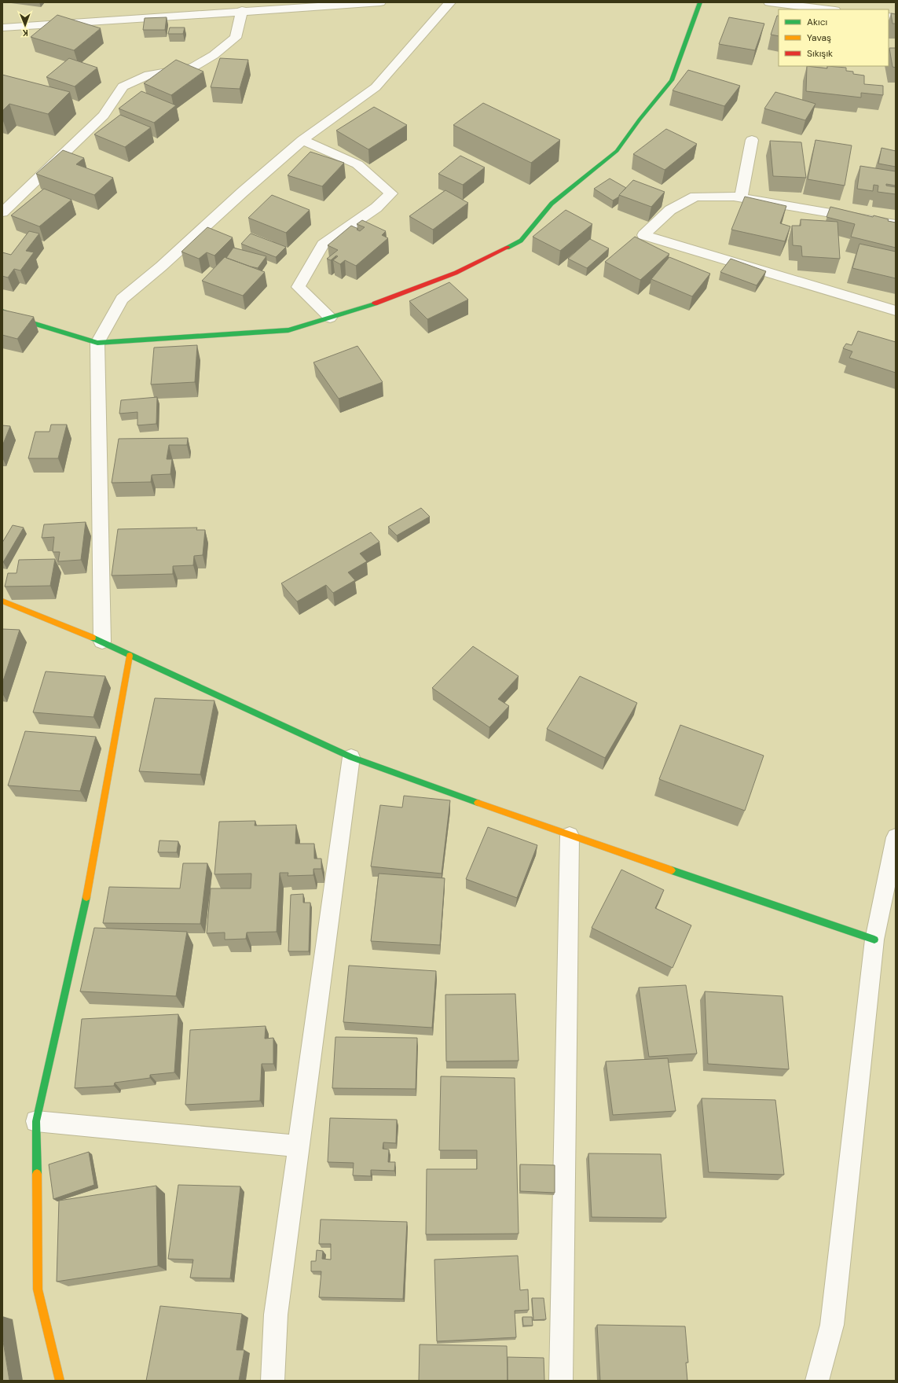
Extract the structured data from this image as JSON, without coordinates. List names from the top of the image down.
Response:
{
  "legend": ["Akıcı", "Yavaş", "Sıkışık"],
  "north": "bottom"
}
